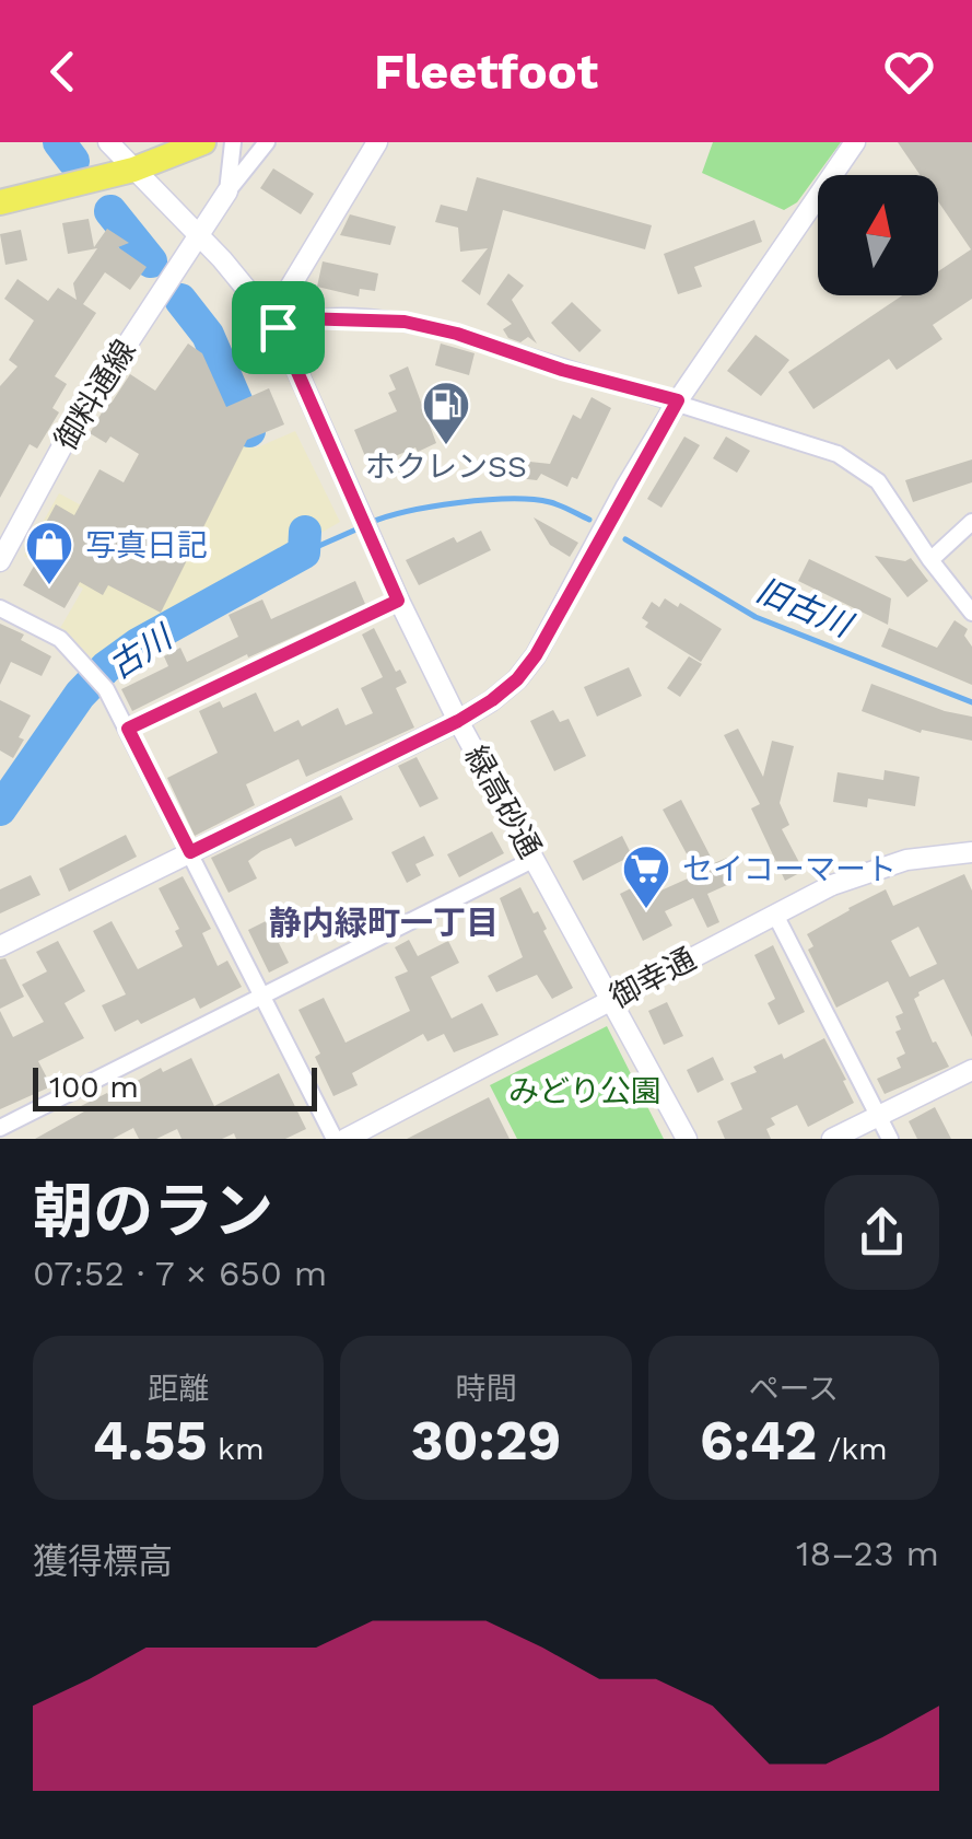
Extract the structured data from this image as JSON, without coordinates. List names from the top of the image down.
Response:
{
  "streets": {
    "street": ["御料通線", "緑高砂通", "御幸通"]
  },
  "crossings": [
    ["御料通線", "緑高砂通"],
    ["緑高砂通", "御幸通"]
  ],
  "districts": ["静内緑町一丁目"],
  "water": ["旧古川", "古川"],
  "parks": ["みどり公園"],
  "places": {
    "fuel station": ["ホクレンSS"],
    "shop": ["写真日記"],
    "supermarket": ["セイコーマート"]
  },
  "scale_bar": "100 m",
  "north": "top",
  "page": {
    "header": "Fleetfoot",
    "scale": "100 m",
    "heading": ["朝のラン", "07:52 · 7 × 650 m"],
    "stats": [
      ["距離", "4.55 km"],
      ["時間", "30:29"],
      ["ペース", "6:42 /km"]
    ],
    "chart": ["獲得標高", "18–23 m"]
  }
}
